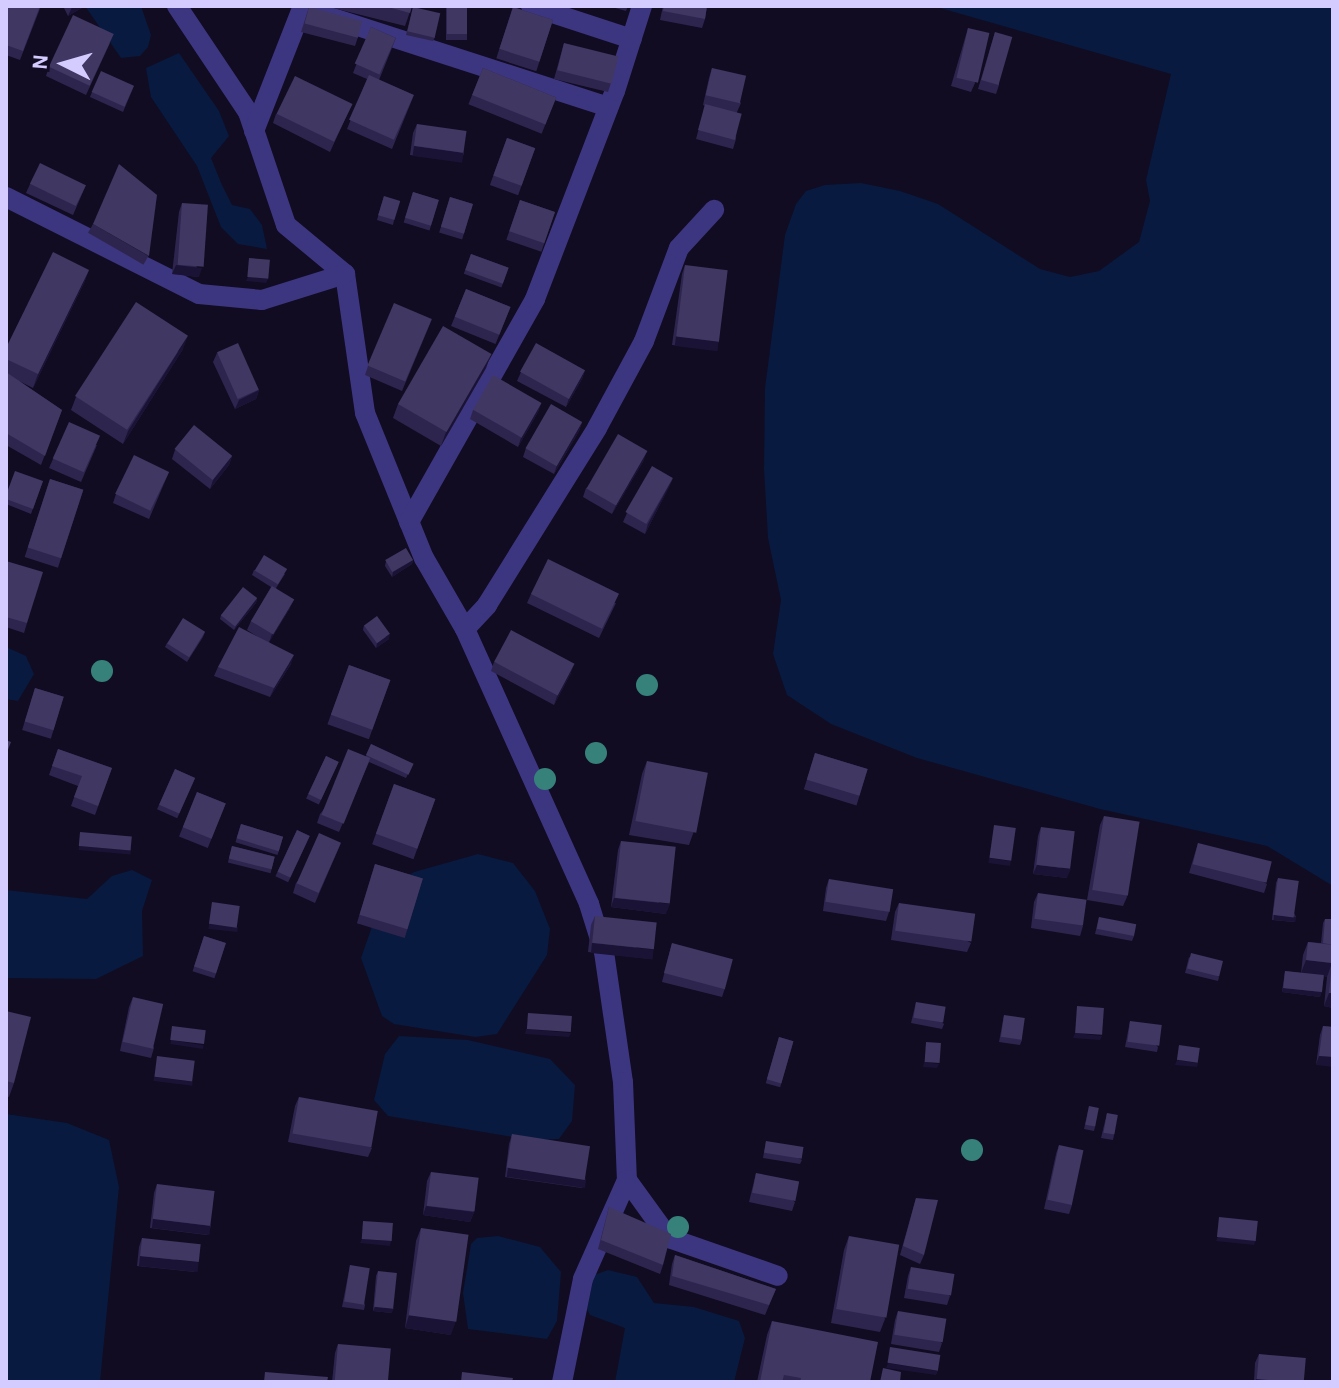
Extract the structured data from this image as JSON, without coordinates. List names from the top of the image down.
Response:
{
  "north": "left"
}
